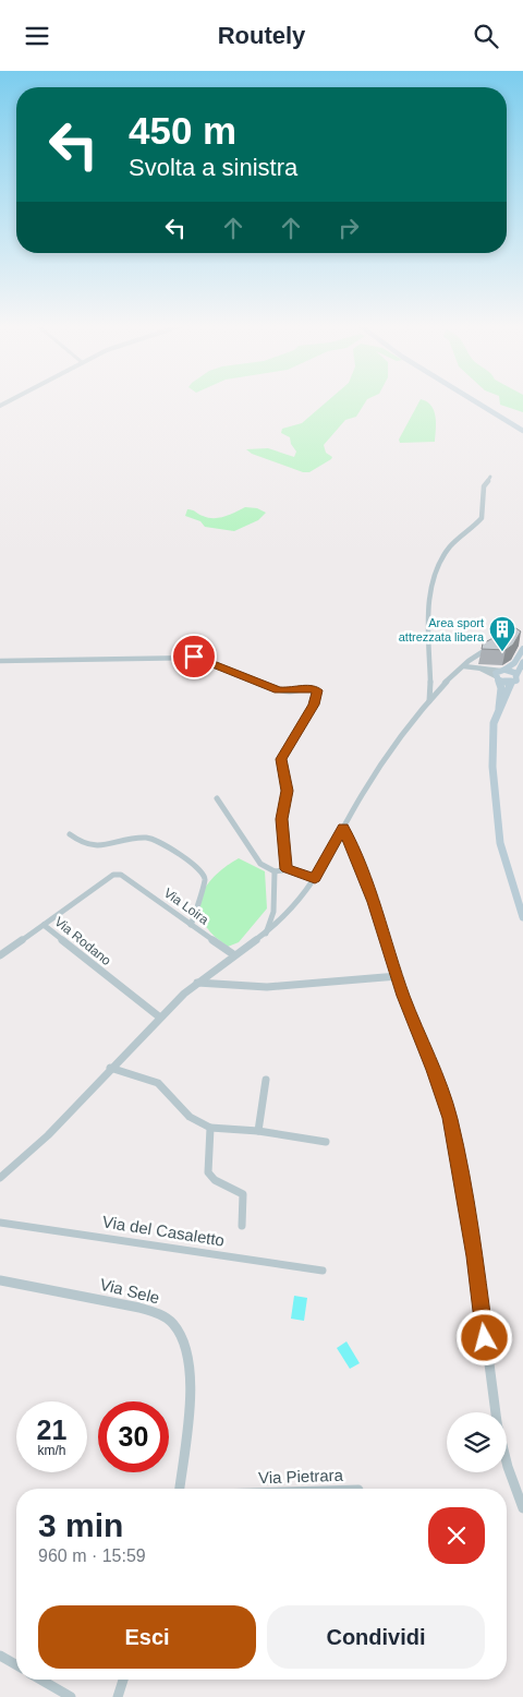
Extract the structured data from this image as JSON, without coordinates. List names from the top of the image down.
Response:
{
  "streets": {
    "street": [
      "Via Loira",
      "Via Rodano",
      "Via del Casaletto",
      "Via Sele"
    ]
  },
  "crossings": [
    ["Via Loira", "Via Rodano"]
  ],
  "places": {
    "building": ["Area sport attrezzata libera"]
  },
  "page": {
    "header": "Routely",
    "turn": ["450 m", "Svolta a sinistra"],
    "speed": "21 km/h",
    "limit": "30",
    "heading": ["3 min", "960 m · 15:59"],
    "buttons": ["Esci", "Condividi"]
  }
}
